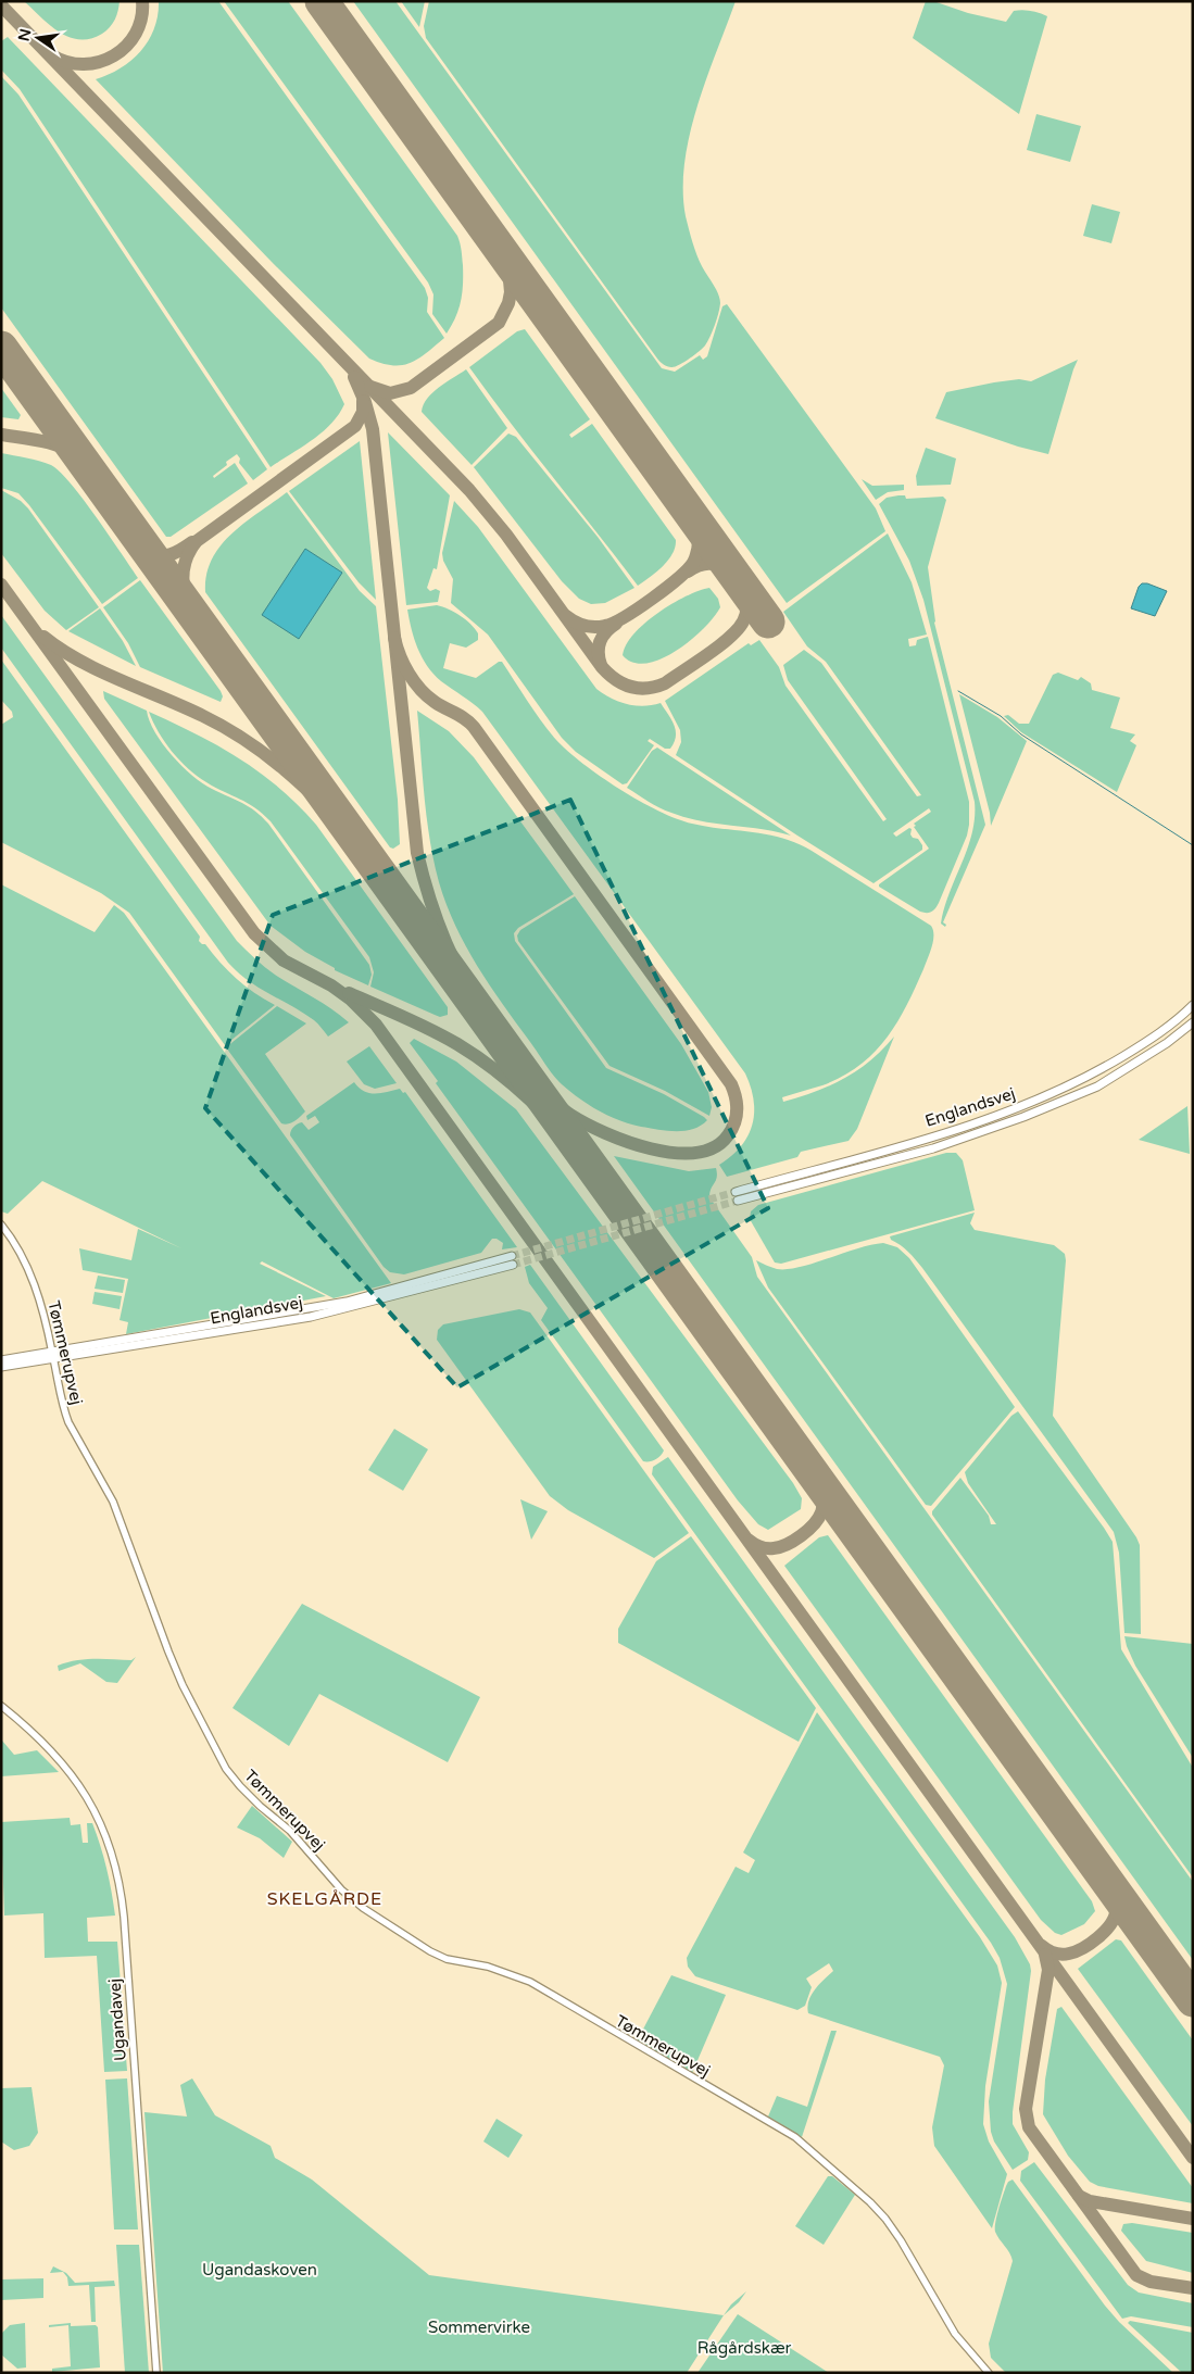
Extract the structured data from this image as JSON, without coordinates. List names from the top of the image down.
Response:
{
  "streets": {
    "main road": ["Englandsvej"],
    "street": ["Tømmerupvej", "Ugandavej"]
  },
  "crossings": [
    ["Englandsvej", "Tømmerupvej"]
  ],
  "districts": ["SKELGÅRDE"],
  "parks": ["Ugandaskoven", "Sommervirke", "Rågårdskær"],
  "north": "left"
}
